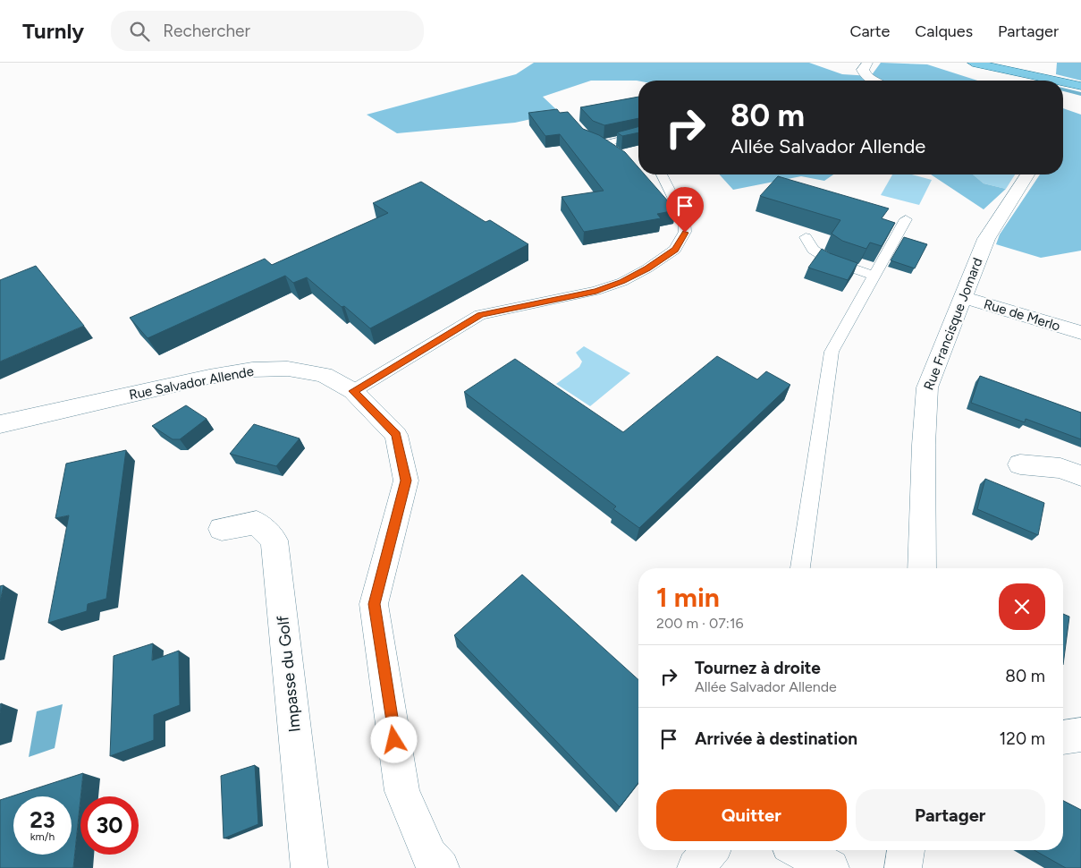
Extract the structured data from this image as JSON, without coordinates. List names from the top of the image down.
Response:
{
  "streets": {
    "street": [
      "Rue de Merlo",
      "Rue Francisque Jomard",
      "Rue Salvador Allende",
      "Impasse du Golf"
    ]
  },
  "crossings": [
    ["Rue de Merlo", "Rue Francisque Jomard"]
  ],
  "page": {
    "header": "Turnly",
    "search": "Rechercher",
    "nav": ["Carte", "Calques", "Partager"],
    "turn": ["80 m", "Allée Salvador Allende"],
    "heading": ["1 min", "200 m · 07:16"],
    "list": [
      {
        "name": "Tournez à droite",
        "note": "Allée Salvador Allende",
        "value": "80 m"
      },
      {
        "name": "Arrivée à destination",
        "value": "120 m"
      }
    ],
    "buttons": ["Quitter", "Partager"],
    "speed": "23 km/h",
    "limit": "30"
  }
}
